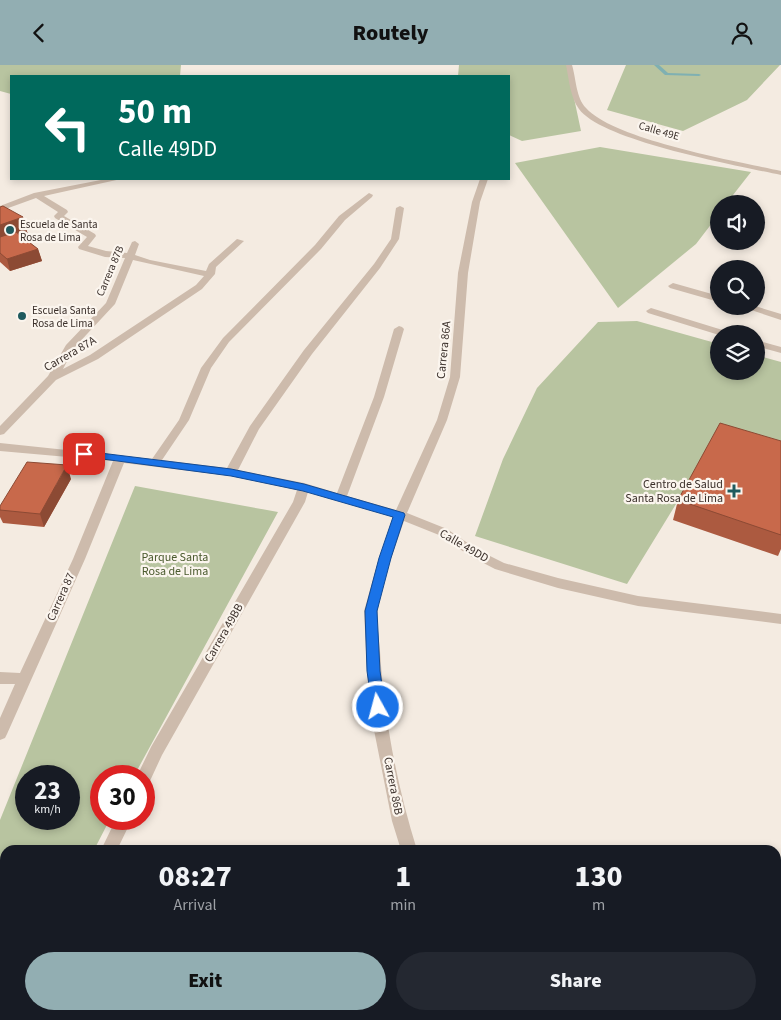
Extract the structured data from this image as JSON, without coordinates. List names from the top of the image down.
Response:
{
  "streets": {
    "street": [
      "Calle 49E",
      "Carrera 87B",
      "Carrera 86A",
      "Carrera 87A",
      "Calle 49DD",
      "Carrera 87",
      "Carrera 49BB",
      "Carrera 86B"
    ]
  },
  "crossings": [
    ["Carrera 87B", "Carrera 87A"],
    ["Carrera 86A", "Calle 49DD"],
    ["Carrera 86A", "Carrera 86B"],
    ["Calle 49DD", "Carrera 87"],
    ["Calle 49DD", "Carrera 49BB"],
    ["Calle 49DD", "Carrera 86B"]
  ],
  "parks": ["Parque Santa Rosa de Lima"],
  "places": {
    "other": ["Escuela de Santa Rosa de Lima", "Escuela Santa Rosa de Lima"],
    "health": ["Centro de Salud Santa Rosa de Lima"]
  },
  "page": {
    "header": "Routely",
    "turn": ["50 m", "Calle 49DD"],
    "speed": "23 km/h",
    "limit": "30",
    "eta": [
      "08:27",
      "Arrival",
      "1",
      "min",
      "130",
      "m"
    ],
    "buttons": ["Exit", "Share"]
  }
}
